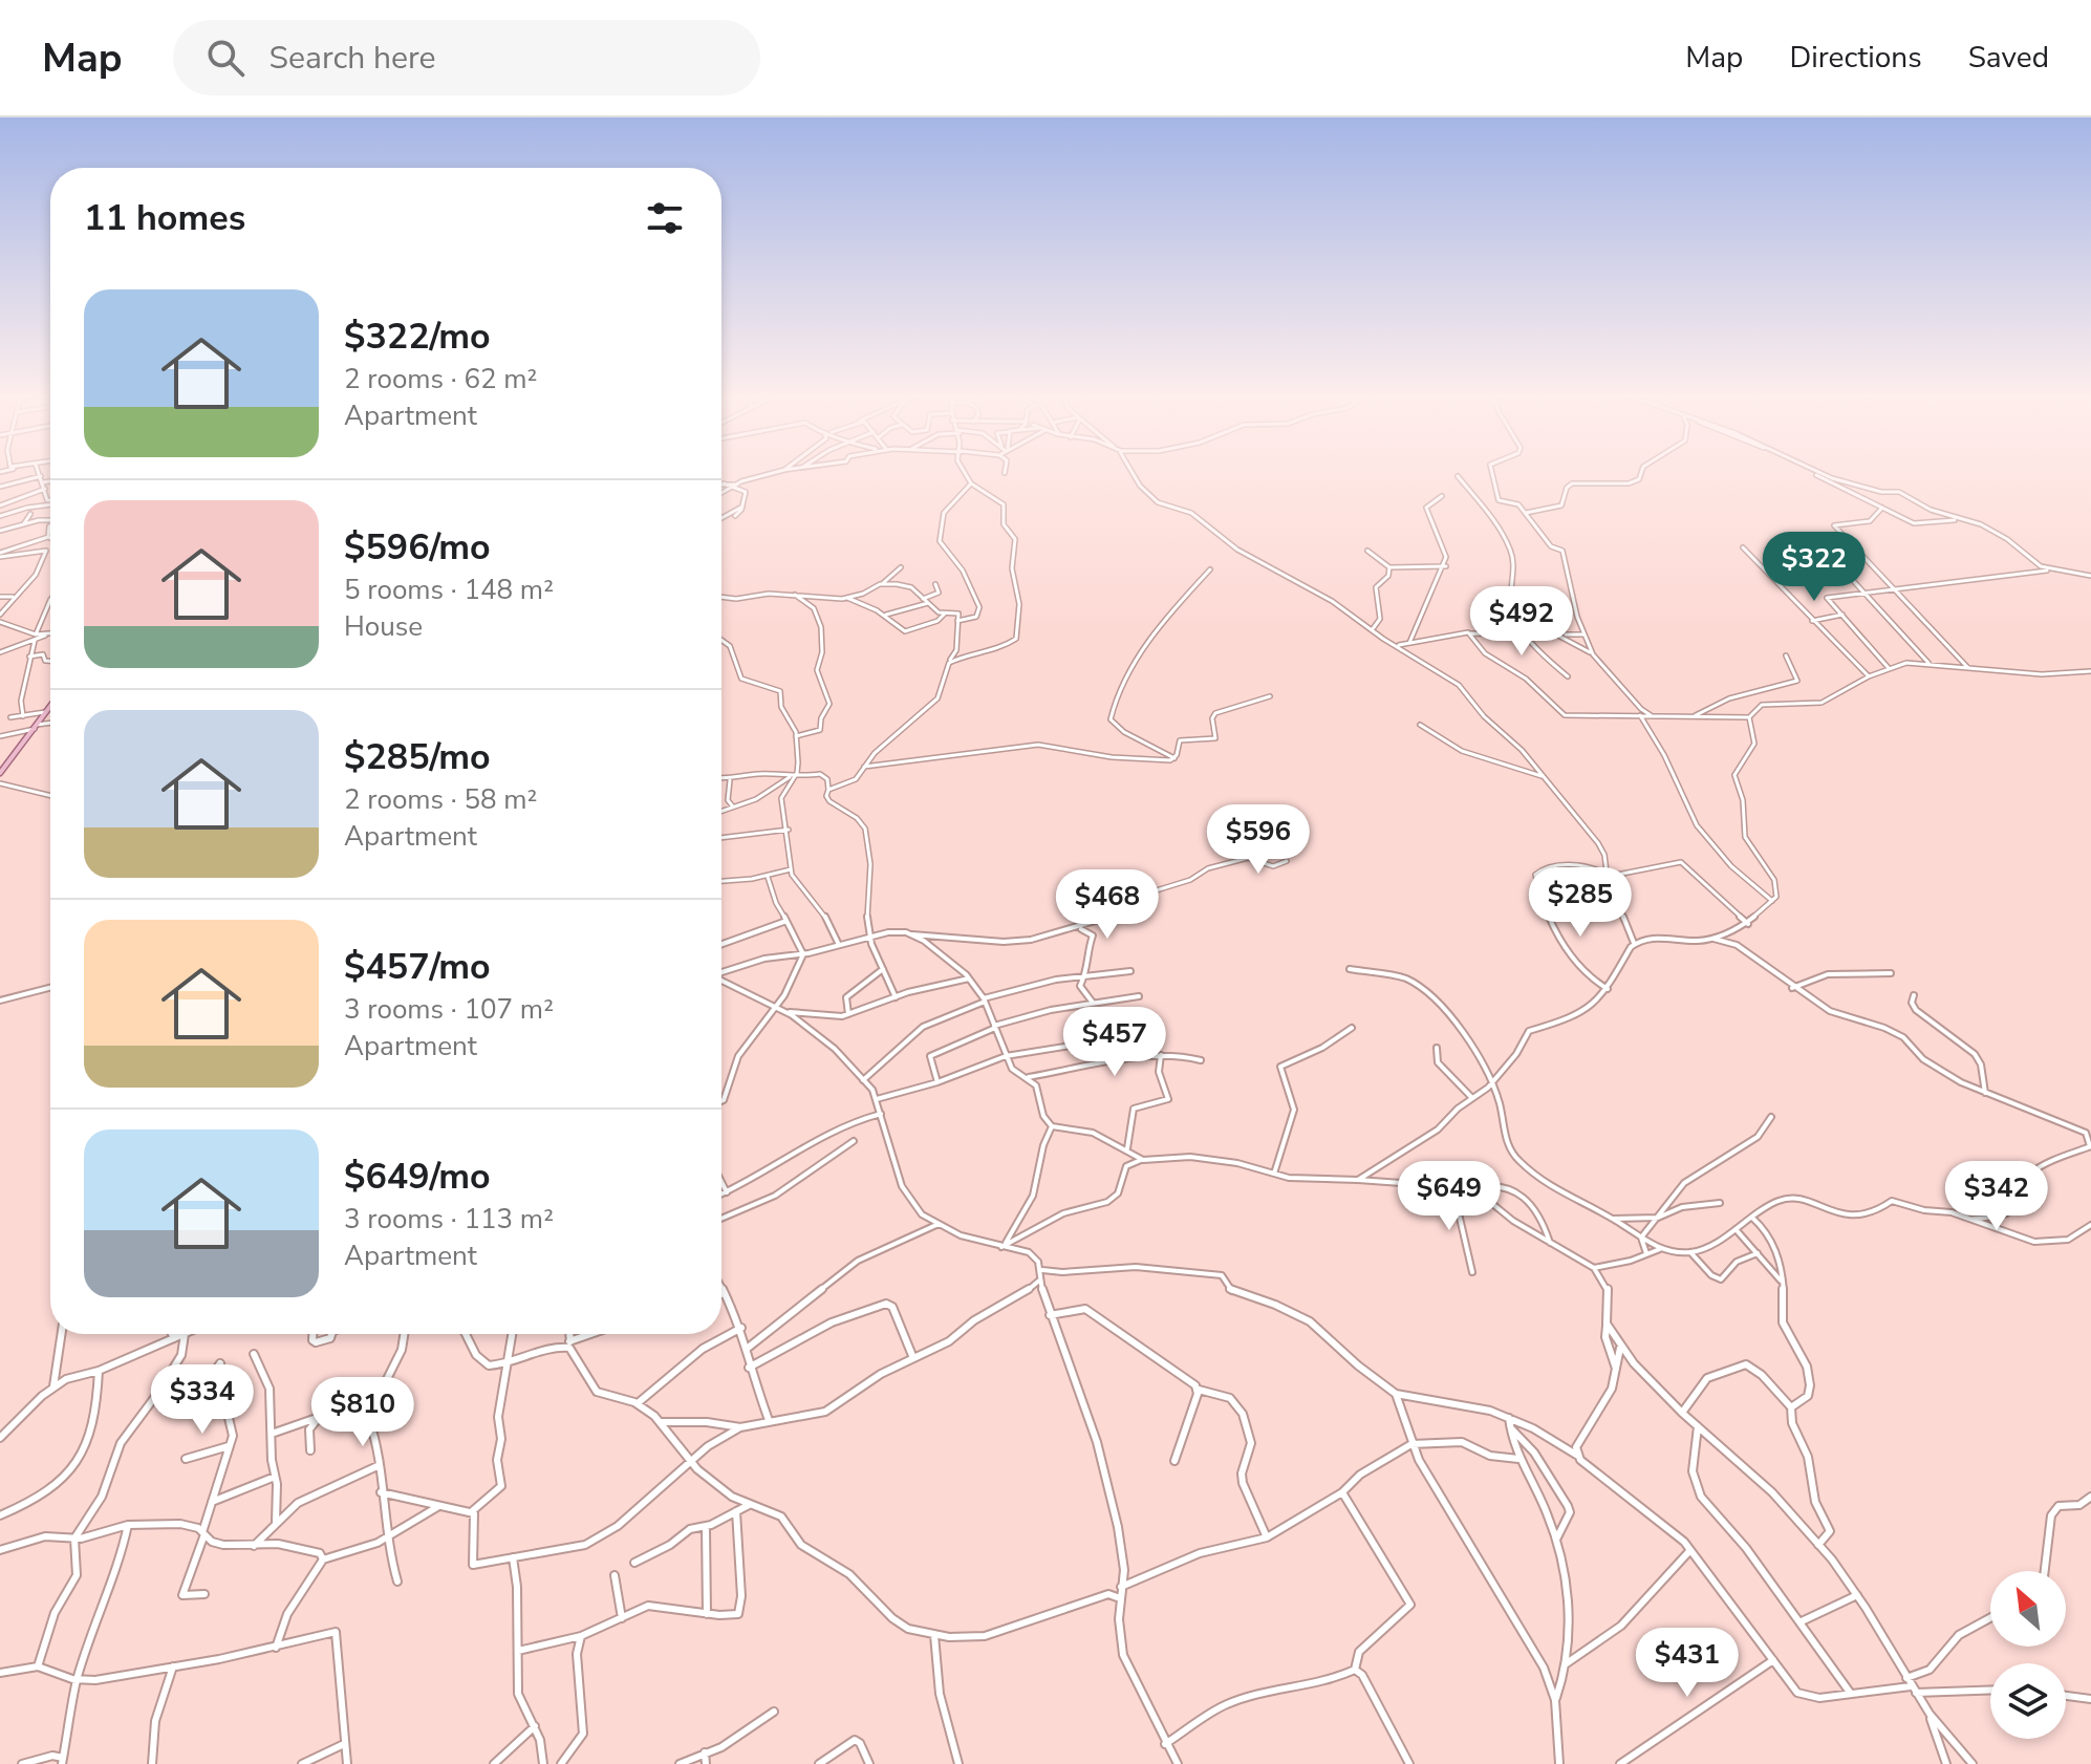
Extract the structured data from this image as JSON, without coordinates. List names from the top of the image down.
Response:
{
  "north": "top left",
  "page": {
    "header": "Map",
    "search": "Search here",
    "nav": ["Map", "Directions", "Saved"],
    "heading": "11 homes",
    "list": [
      {
        "name": "$322/mo",
        "note": "2 rooms · 62 m² · Apartment"
      },
      {
        "name": "$596/mo",
        "note": "5 rooms · 148 m² · House"
      },
      {
        "name": "$285/mo",
        "note": "2 rooms · 58 m² · Apartment"
      },
      {
        "name": "$457/mo",
        "note": "3 rooms · 107 m² · Apartment"
      },
      {
        "name": "$649/mo",
        "note": "3 rooms · 113 m² · Apartment"
      }
    ],
    "price": [
      "$322",
      "$492",
      "$596",
      "$285",
      "$468",
      "$457",
      "$649",
      "$342",
      "$334",
      "$810",
      "$431"
    ]
  }
}
